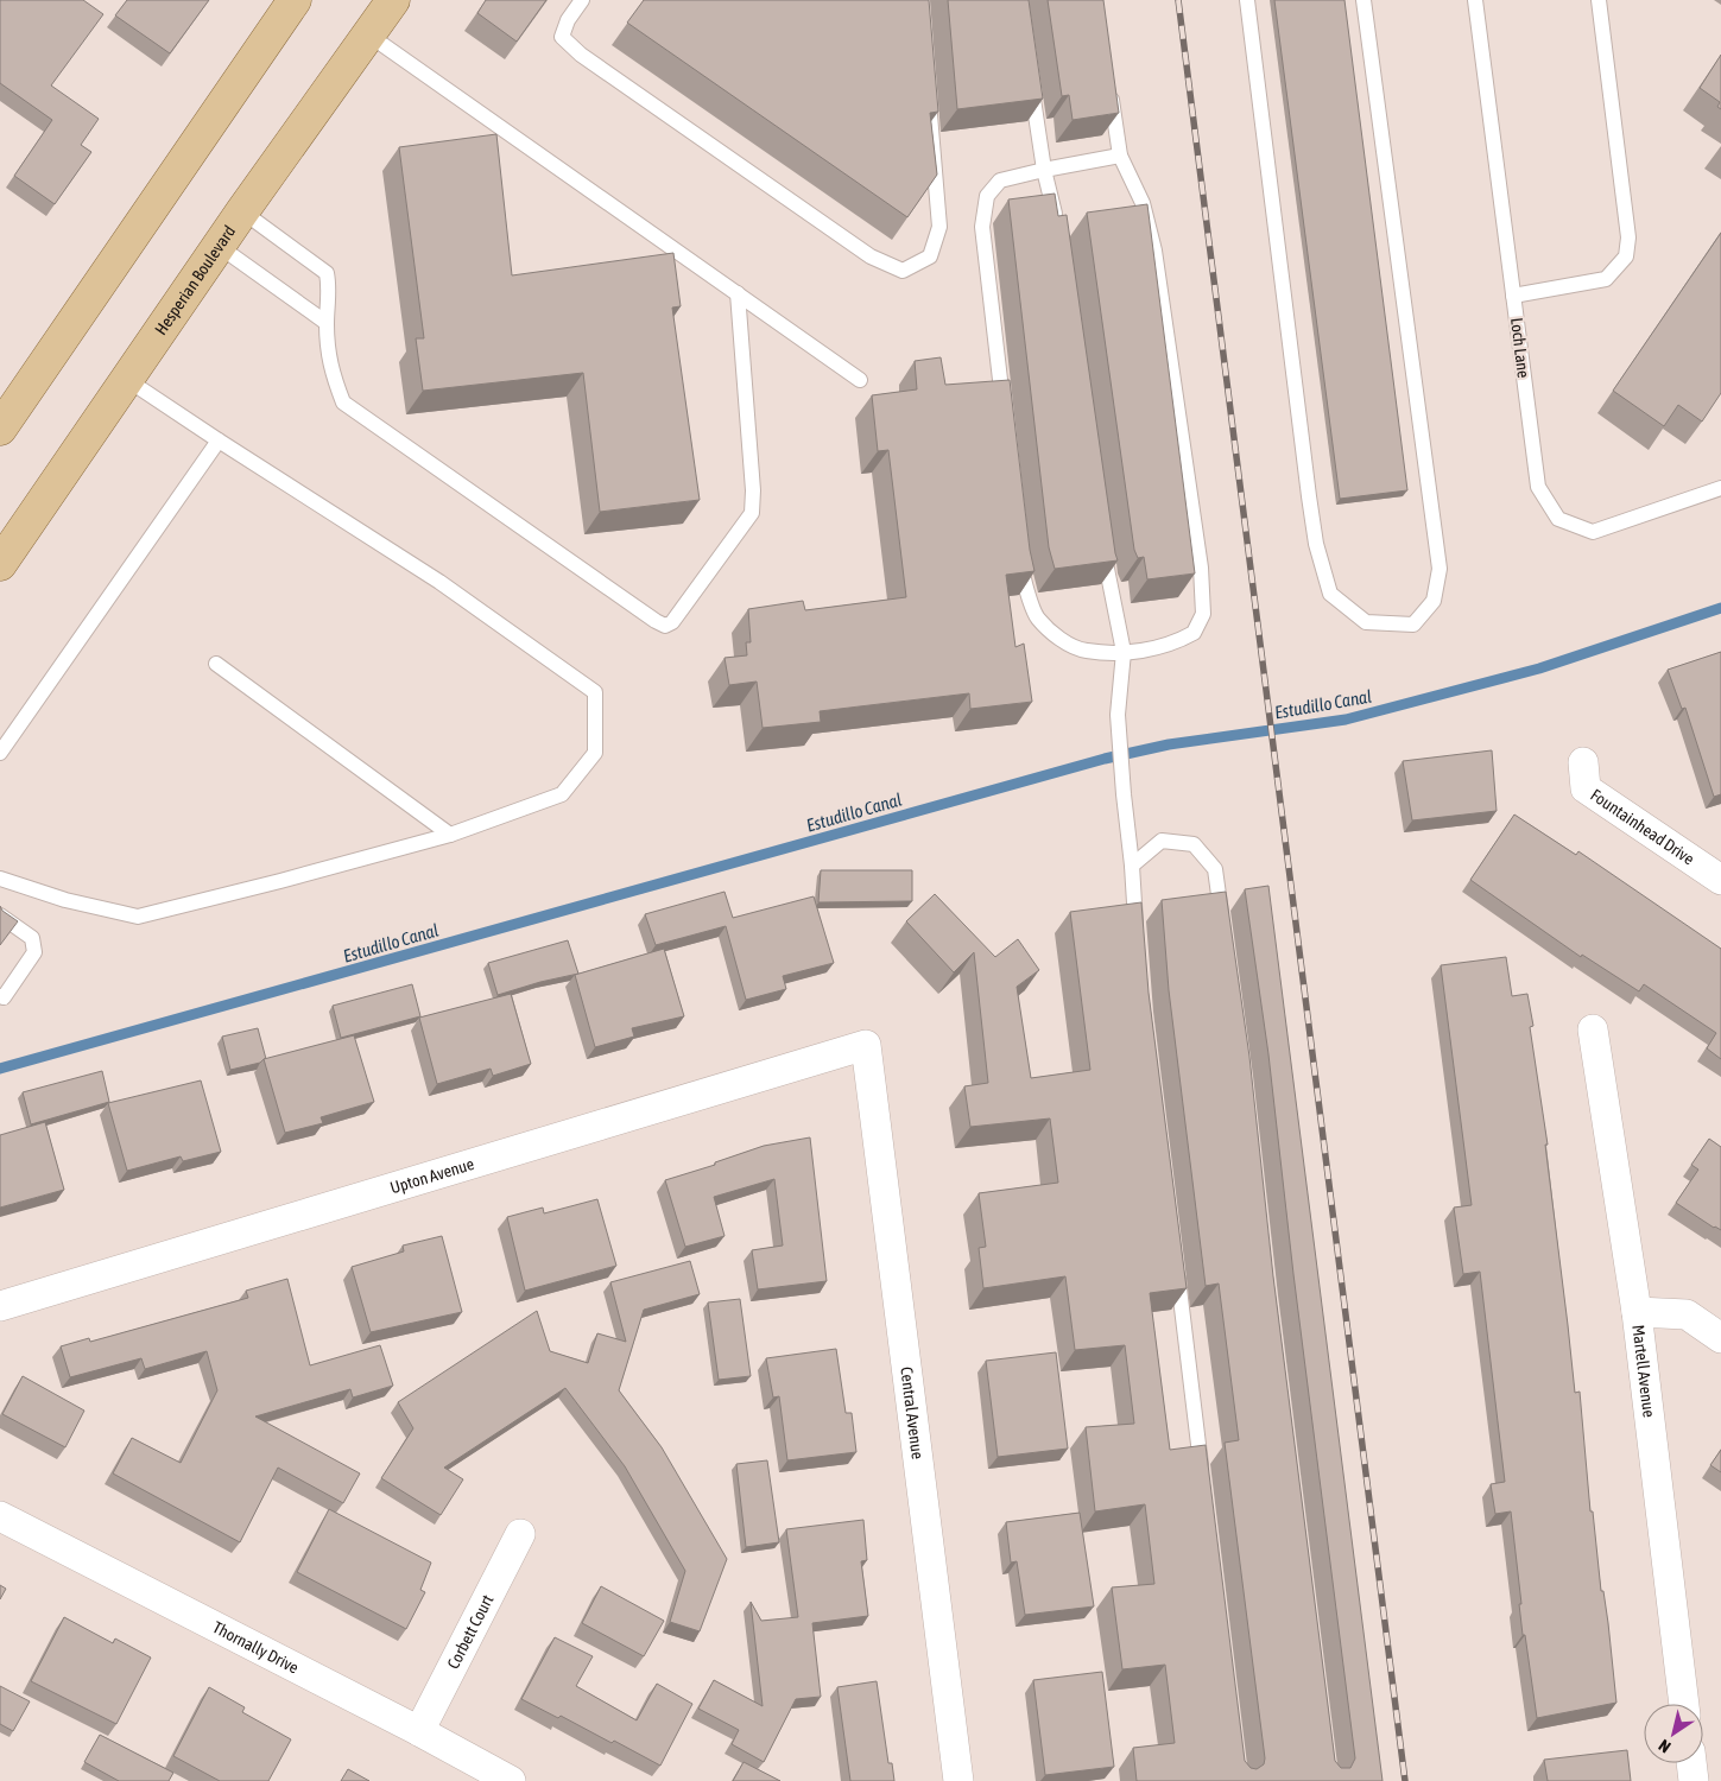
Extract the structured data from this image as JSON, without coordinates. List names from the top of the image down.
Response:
{
  "streets": {
    "main road": ["Hesperian Boulevard"],
    "street": [
      "Fountainhead Drive",
      "Upton Avenue",
      "Martell Avenue",
      "Central Avenue",
      "Corbett Court",
      "Thornally Drive"
    ],
    "lane": ["Loch Lane"]
  },
  "crossings": [
    ["Upton Avenue", "Central Avenue"],
    ["Corbett Court", "Thornally Drive"]
  ],
  "water": ["Estudillo Canal"],
  "north": "bottom left"
}
